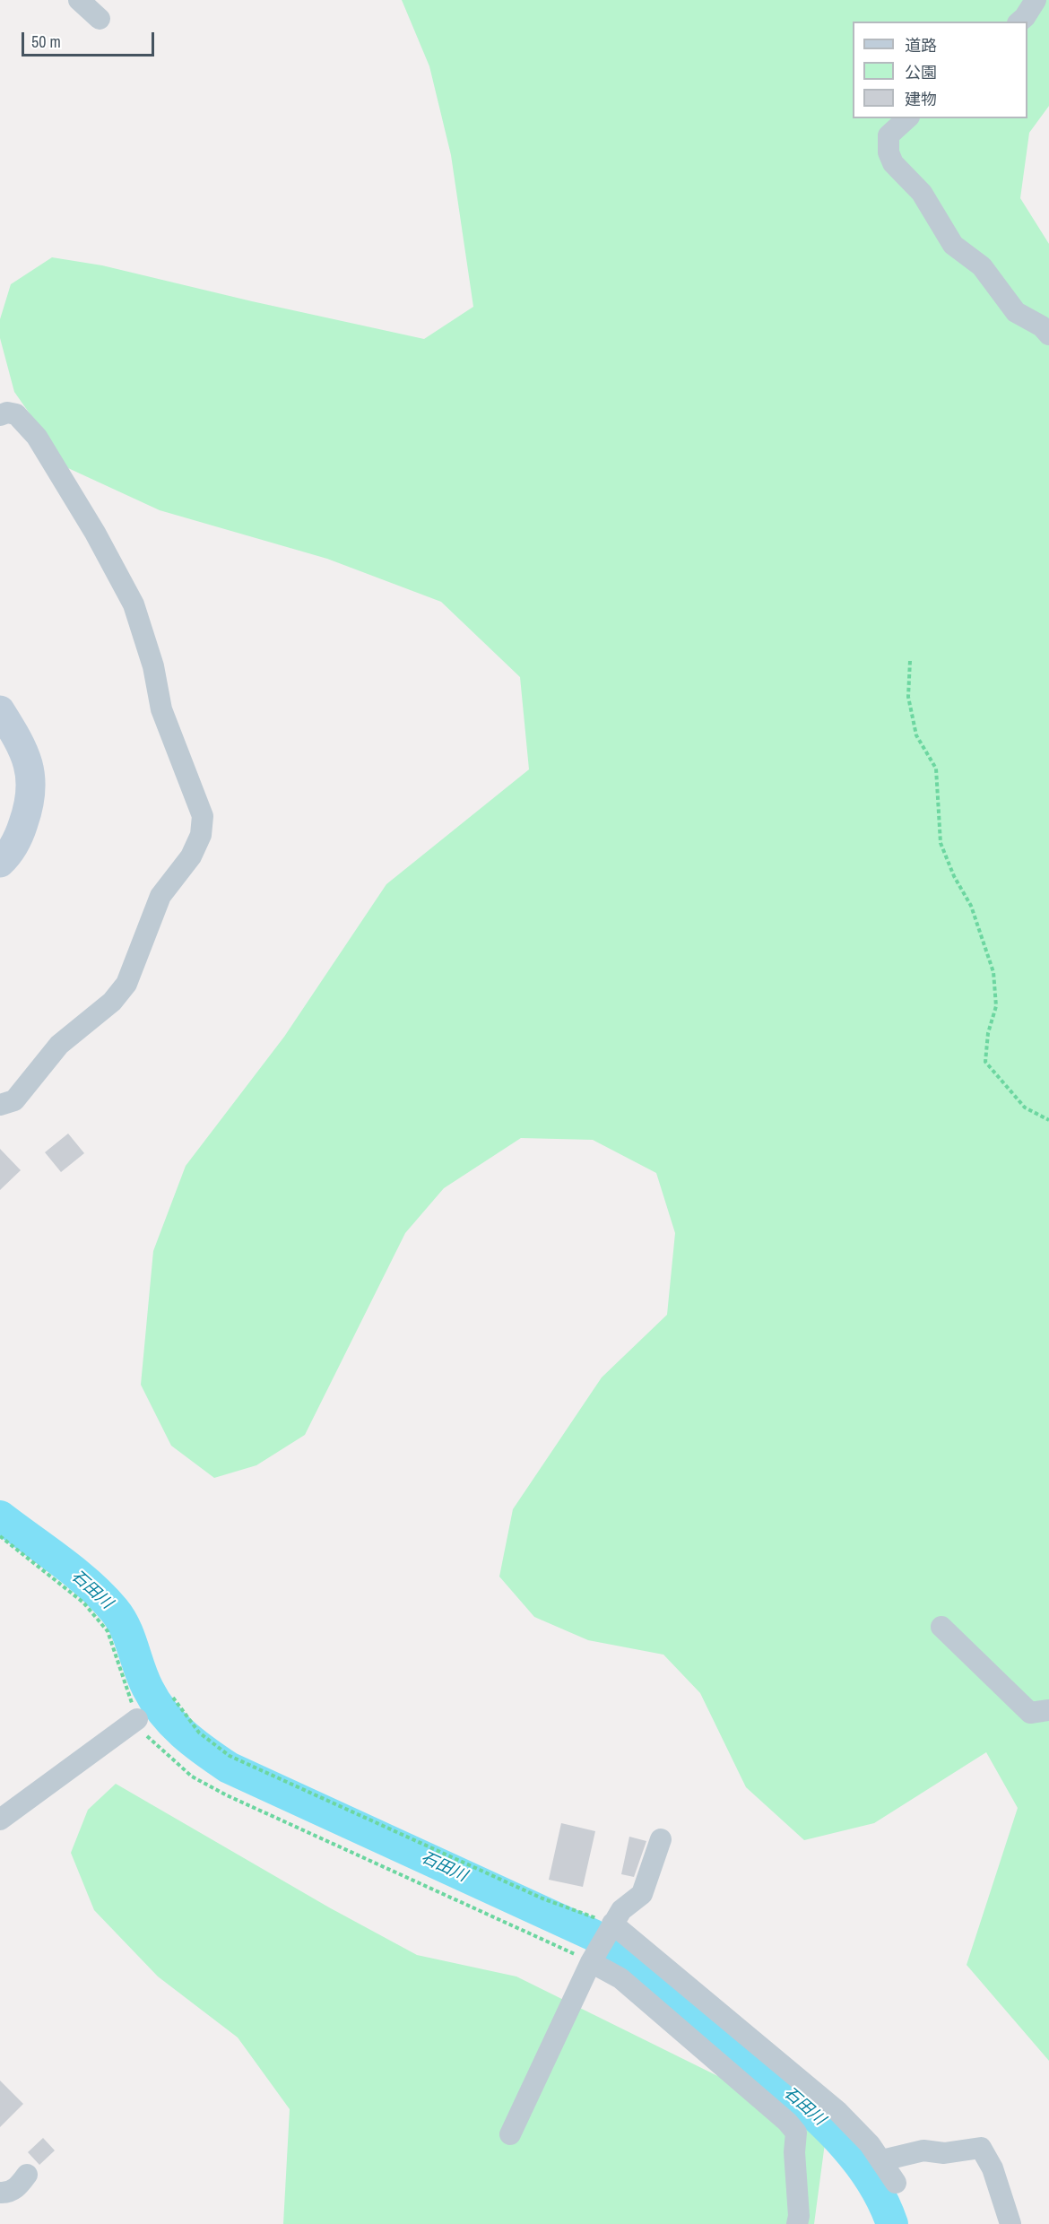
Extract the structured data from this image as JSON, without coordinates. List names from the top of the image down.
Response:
{
  "water": ["石田川"],
  "legend": ["道路", "公園", "建物"],
  "scale_bar": "50 m"
}
